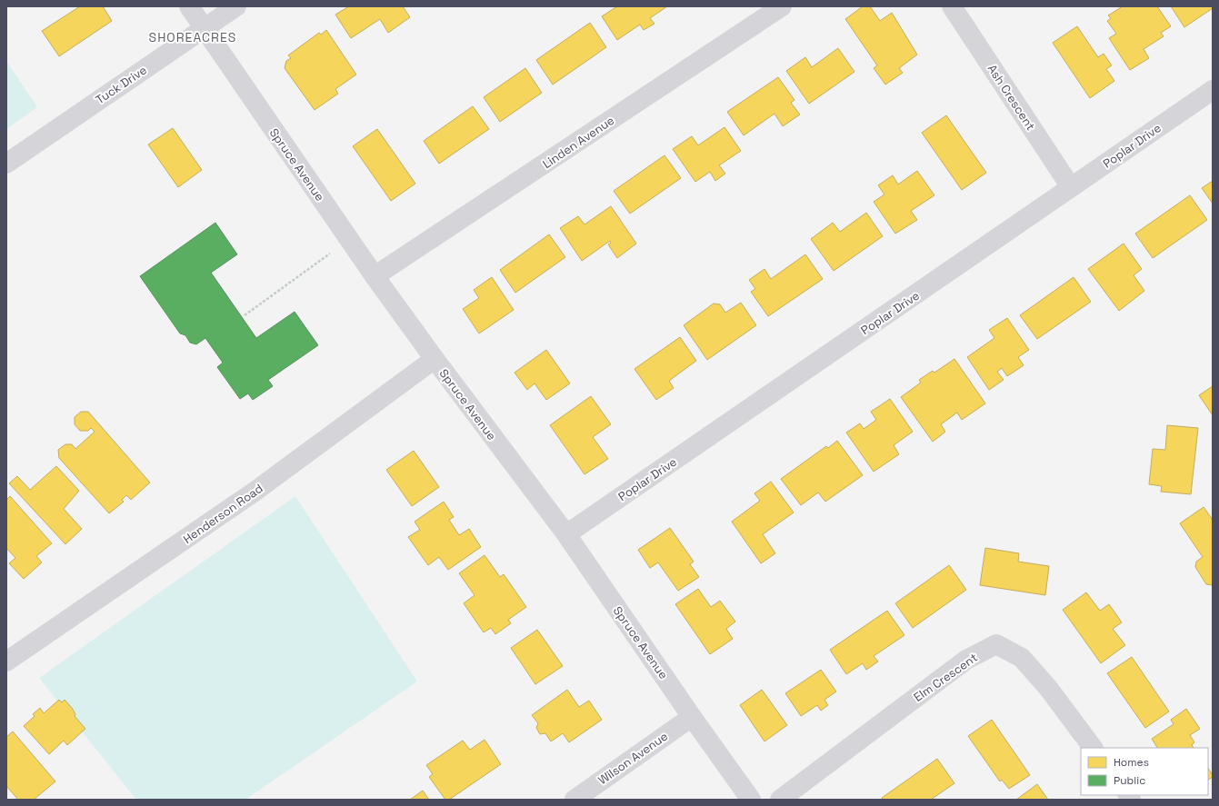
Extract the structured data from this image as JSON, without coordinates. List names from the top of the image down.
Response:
{
  "streets": {
    "street": [
      "Tuck Drive",
      "Ash Crescent",
      "Linden Avenue",
      "Poplar Drive",
      "Spruce Avenue",
      "Henderson Road",
      "Elm Crescent",
      "Wilson Avenue"
    ]
  },
  "crossings": [
    ["Tuck Drive", "Spruce Avenue"],
    ["Ash Crescent", "Poplar Drive"],
    ["Linden Avenue", "Spruce Avenue"],
    ["Poplar Drive", "Spruce Avenue"],
    ["Spruce Avenue", "Henderson Road"],
    ["Spruce Avenue", "Wilson Avenue"]
  ],
  "districts": ["SHOREACRES"],
  "legend": ["Homes", "Public"]
}
